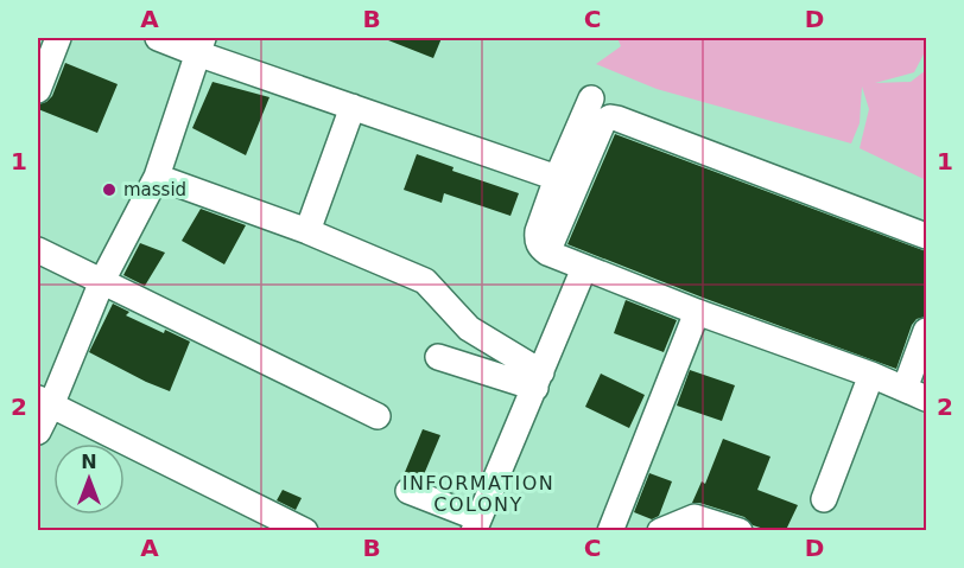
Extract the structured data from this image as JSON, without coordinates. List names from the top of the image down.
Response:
{
  "districts": ["INFORMATION COLONY"],
  "places": ["massid"],
  "north": "top",
  "grid": {
    "columns": [
      "A",
      "B",
      "C",
      "D"
    ],
    "rows": ["1", "2"]
  }
}
